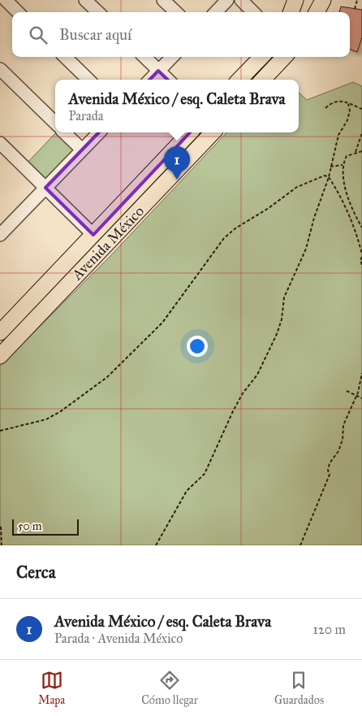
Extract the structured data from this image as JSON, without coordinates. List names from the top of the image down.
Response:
{
  "streets": {
    "main road": ["Avenida México"]
  },
  "scale_bar": "50 m",
  "page": {
    "search": "Buscar aquí",
    "popup": ["Avenida México / esq. Caleta Brava", "Parada"],
    "pins": "1",
    "scale": "50 m",
    "heading": "Cerca",
    "list": [
      {
        "mark": "1",
        "name": "Avenida México / esq. Caleta Brava",
        "note": "Parada · Avenida México",
        "value": "120 m"
      }
    ],
    "nav": ["Mapa", "Cómo llegar", "Guardados"]
  }
}
